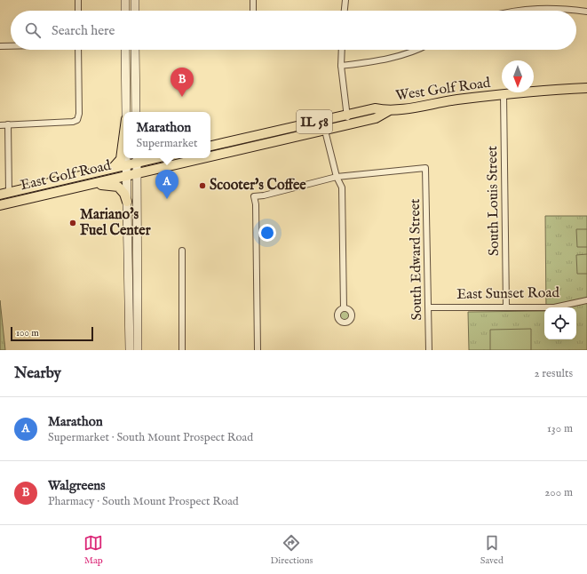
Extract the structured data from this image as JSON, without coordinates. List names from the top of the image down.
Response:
{
  "streets": {
    "main road": ["West Golf Road", "IL 58", "East Golf Road"],
    "street": ["South Louis Street", "South Edward Street", "East Sunset Road"]
  },
  "crossings": [
    ["West Golf Road", "East Golf Road"],
    ["West Golf Road", "South Louis Street"],
    ["South Louis Street", "East Sunset Road"],
    ["South Edward Street", "East Sunset Road"]
  ],
  "places": ["Scooter's Coffee", "Mariano's Fuel Center"],
  "scale_bar": "100 m",
  "north": "bottom",
  "page": {
    "search": "Search here",
    "pins": ["B", "A"],
    "popup": ["Marathon", "Supermarket"],
    "scale": "100 m",
    "heading": ["Nearby", "2 results"],
    "list": [
      {
        "mark": "A",
        "name": "Marathon",
        "note": "Supermarket · South Mount Prospect Road",
        "value": "130 m"
      },
      {
        "mark": "B",
        "name": "Walgreens",
        "note": "Pharmacy · South Mount Prospect Road",
        "value": "200 m"
      }
    ],
    "nav": ["Map", "Directions", "Saved"]
  }
}
